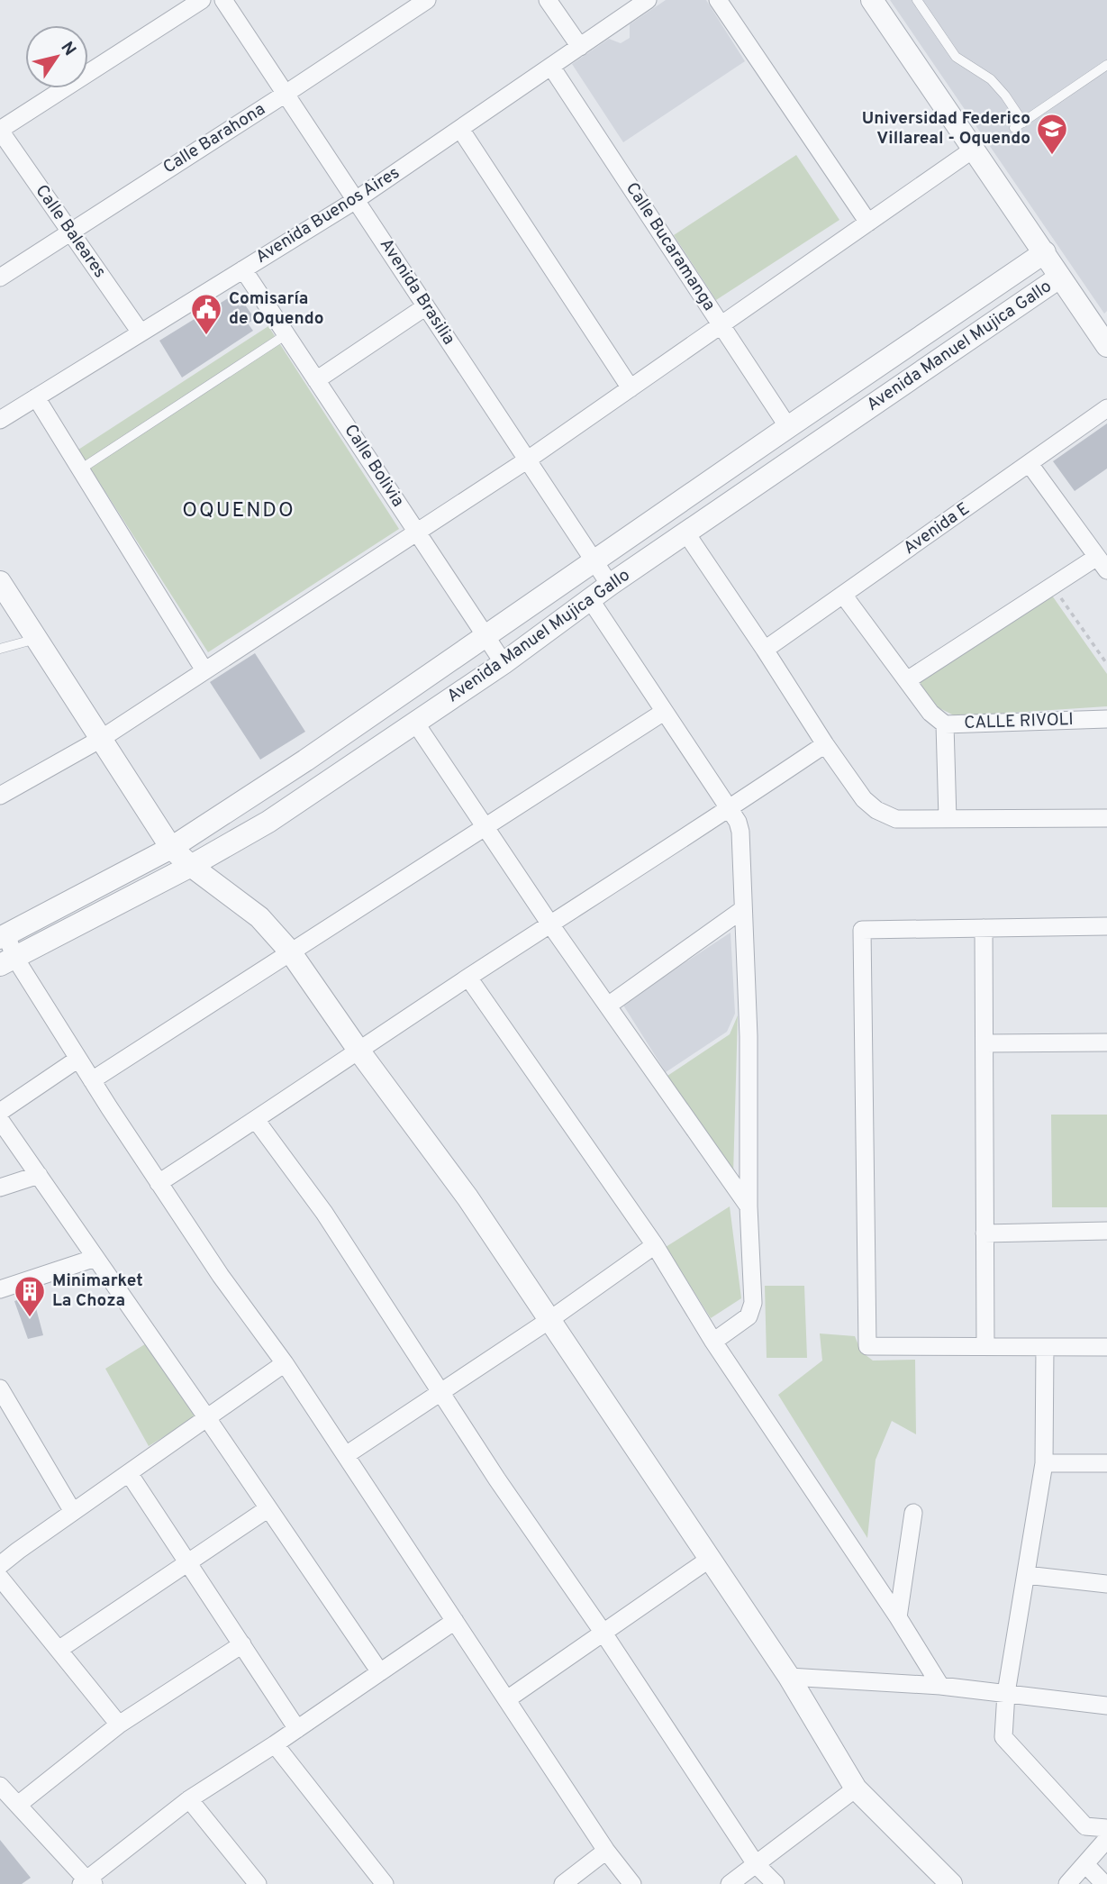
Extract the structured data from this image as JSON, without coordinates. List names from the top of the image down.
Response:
{
  "streets": {
    "street": [
      "Calle Barahona",
      "Avenida Buenos Aires",
      "Calle Baleares",
      "Calle Bucaramanga",
      "Avenida Brasilia",
      "Avenida Manuel Mujica Gallo",
      "Calle Bolivia",
      "Avenida E",
      "CALLE RIVOLI"
    ]
  },
  "crossings": [
    ["Calle Barahona", "Calle Baleares"],
    ["Calle Barahona", "Avenida Brasilia"],
    ["Avenida Buenos Aires", "Calle Baleares"],
    ["Avenida Buenos Aires", "Calle Bucaramanga"],
    ["Avenida Buenos Aires", "Avenida Brasilia"],
    ["Avenida Buenos Aires", "Calle Bolivia"],
    ["Calle Bucaramanga", "Avenida Manuel Mujica Gallo"],
    ["Avenida Brasilia", "Avenida Manuel Mujica Gallo"],
    ["Avenida Manuel Mujica Gallo", "Calle Bolivia"],
    ["Avenida E", "CALLE RIVOLI"]
  ],
  "districts": ["OQUENDO"],
  "places": {
    "school or university": ["Universidad Federico Villareal - Oquendo"],
    "public building": ["Comisaría de Oquendo"],
    "building": ["Minimarket La Choza"]
  },
  "north": "top right"
}
